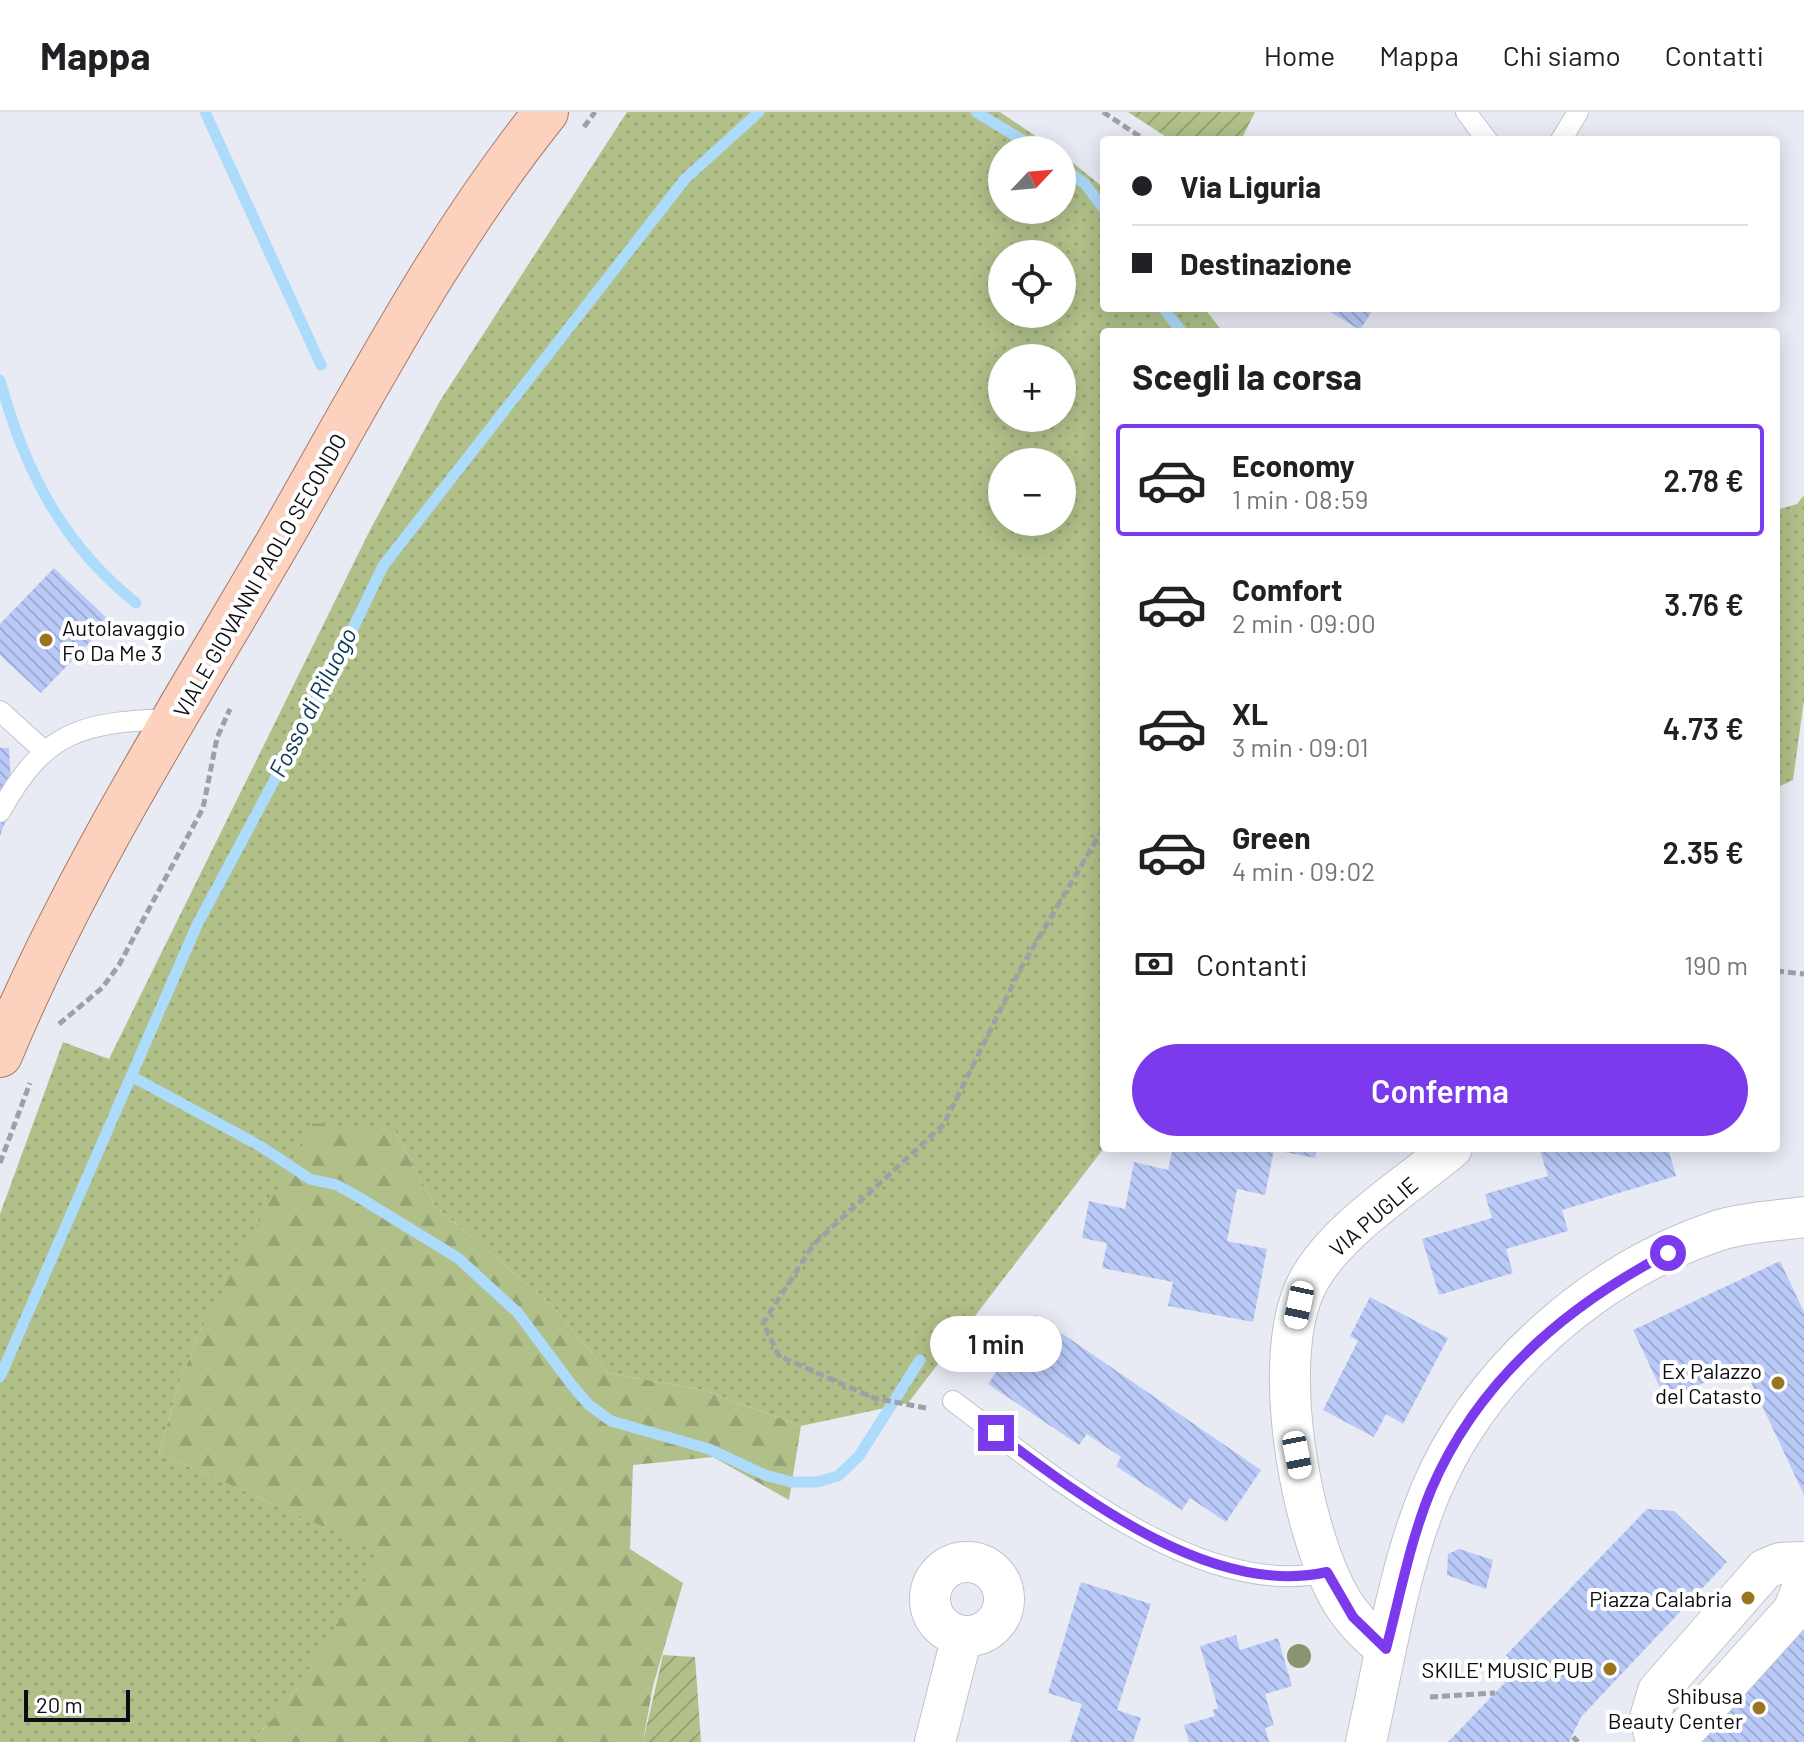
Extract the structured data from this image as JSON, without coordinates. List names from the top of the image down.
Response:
{
  "streets": {
    "main road": ["VIALE GIOVANNI PAOLO SECONDO"],
    "street": ["VIA PUGLIE"]
  },
  "water": ["Fosso di Riluogo"],
  "places": [
    "Autolavaggio Fo Da Me 3",
    "Ex Palazzo del Catasto",
    "Piazza Calabria",
    "SKILE' MUSIC PUB",
    "Shibusa Beauty Center"
  ],
  "scale_bar": "20 m",
  "north": "top right",
  "page": {
    "header": "Mappa",
    "nav": [
      "Home",
      "Mappa",
      "Chi siamo",
      "Contatti"
    ],
    "map_buttons": ["+", "−"],
    "banner": ["Via Liguria", "Destinazione"],
    "heading": "Scegli la corsa",
    "list": [
      {
        "name": "Economy",
        "note": "1 min · 08:59",
        "value": "2.78 €"
      },
      {
        "name": "Comfort",
        "note": "2 min · 09:00",
        "value": "3.76 €"
      },
      {
        "name": "XL",
        "note": "3 min · 09:01",
        "value": "4.73 €"
      },
      {
        "name": "Green",
        "note": "4 min · 09:02",
        "value": "2.35 €"
      }
    ],
    "pay": ["Contanti", "190 m"],
    "buttons": "Conferma",
    "bubble": "1 min",
    "scale": "20 m"
  }
}
